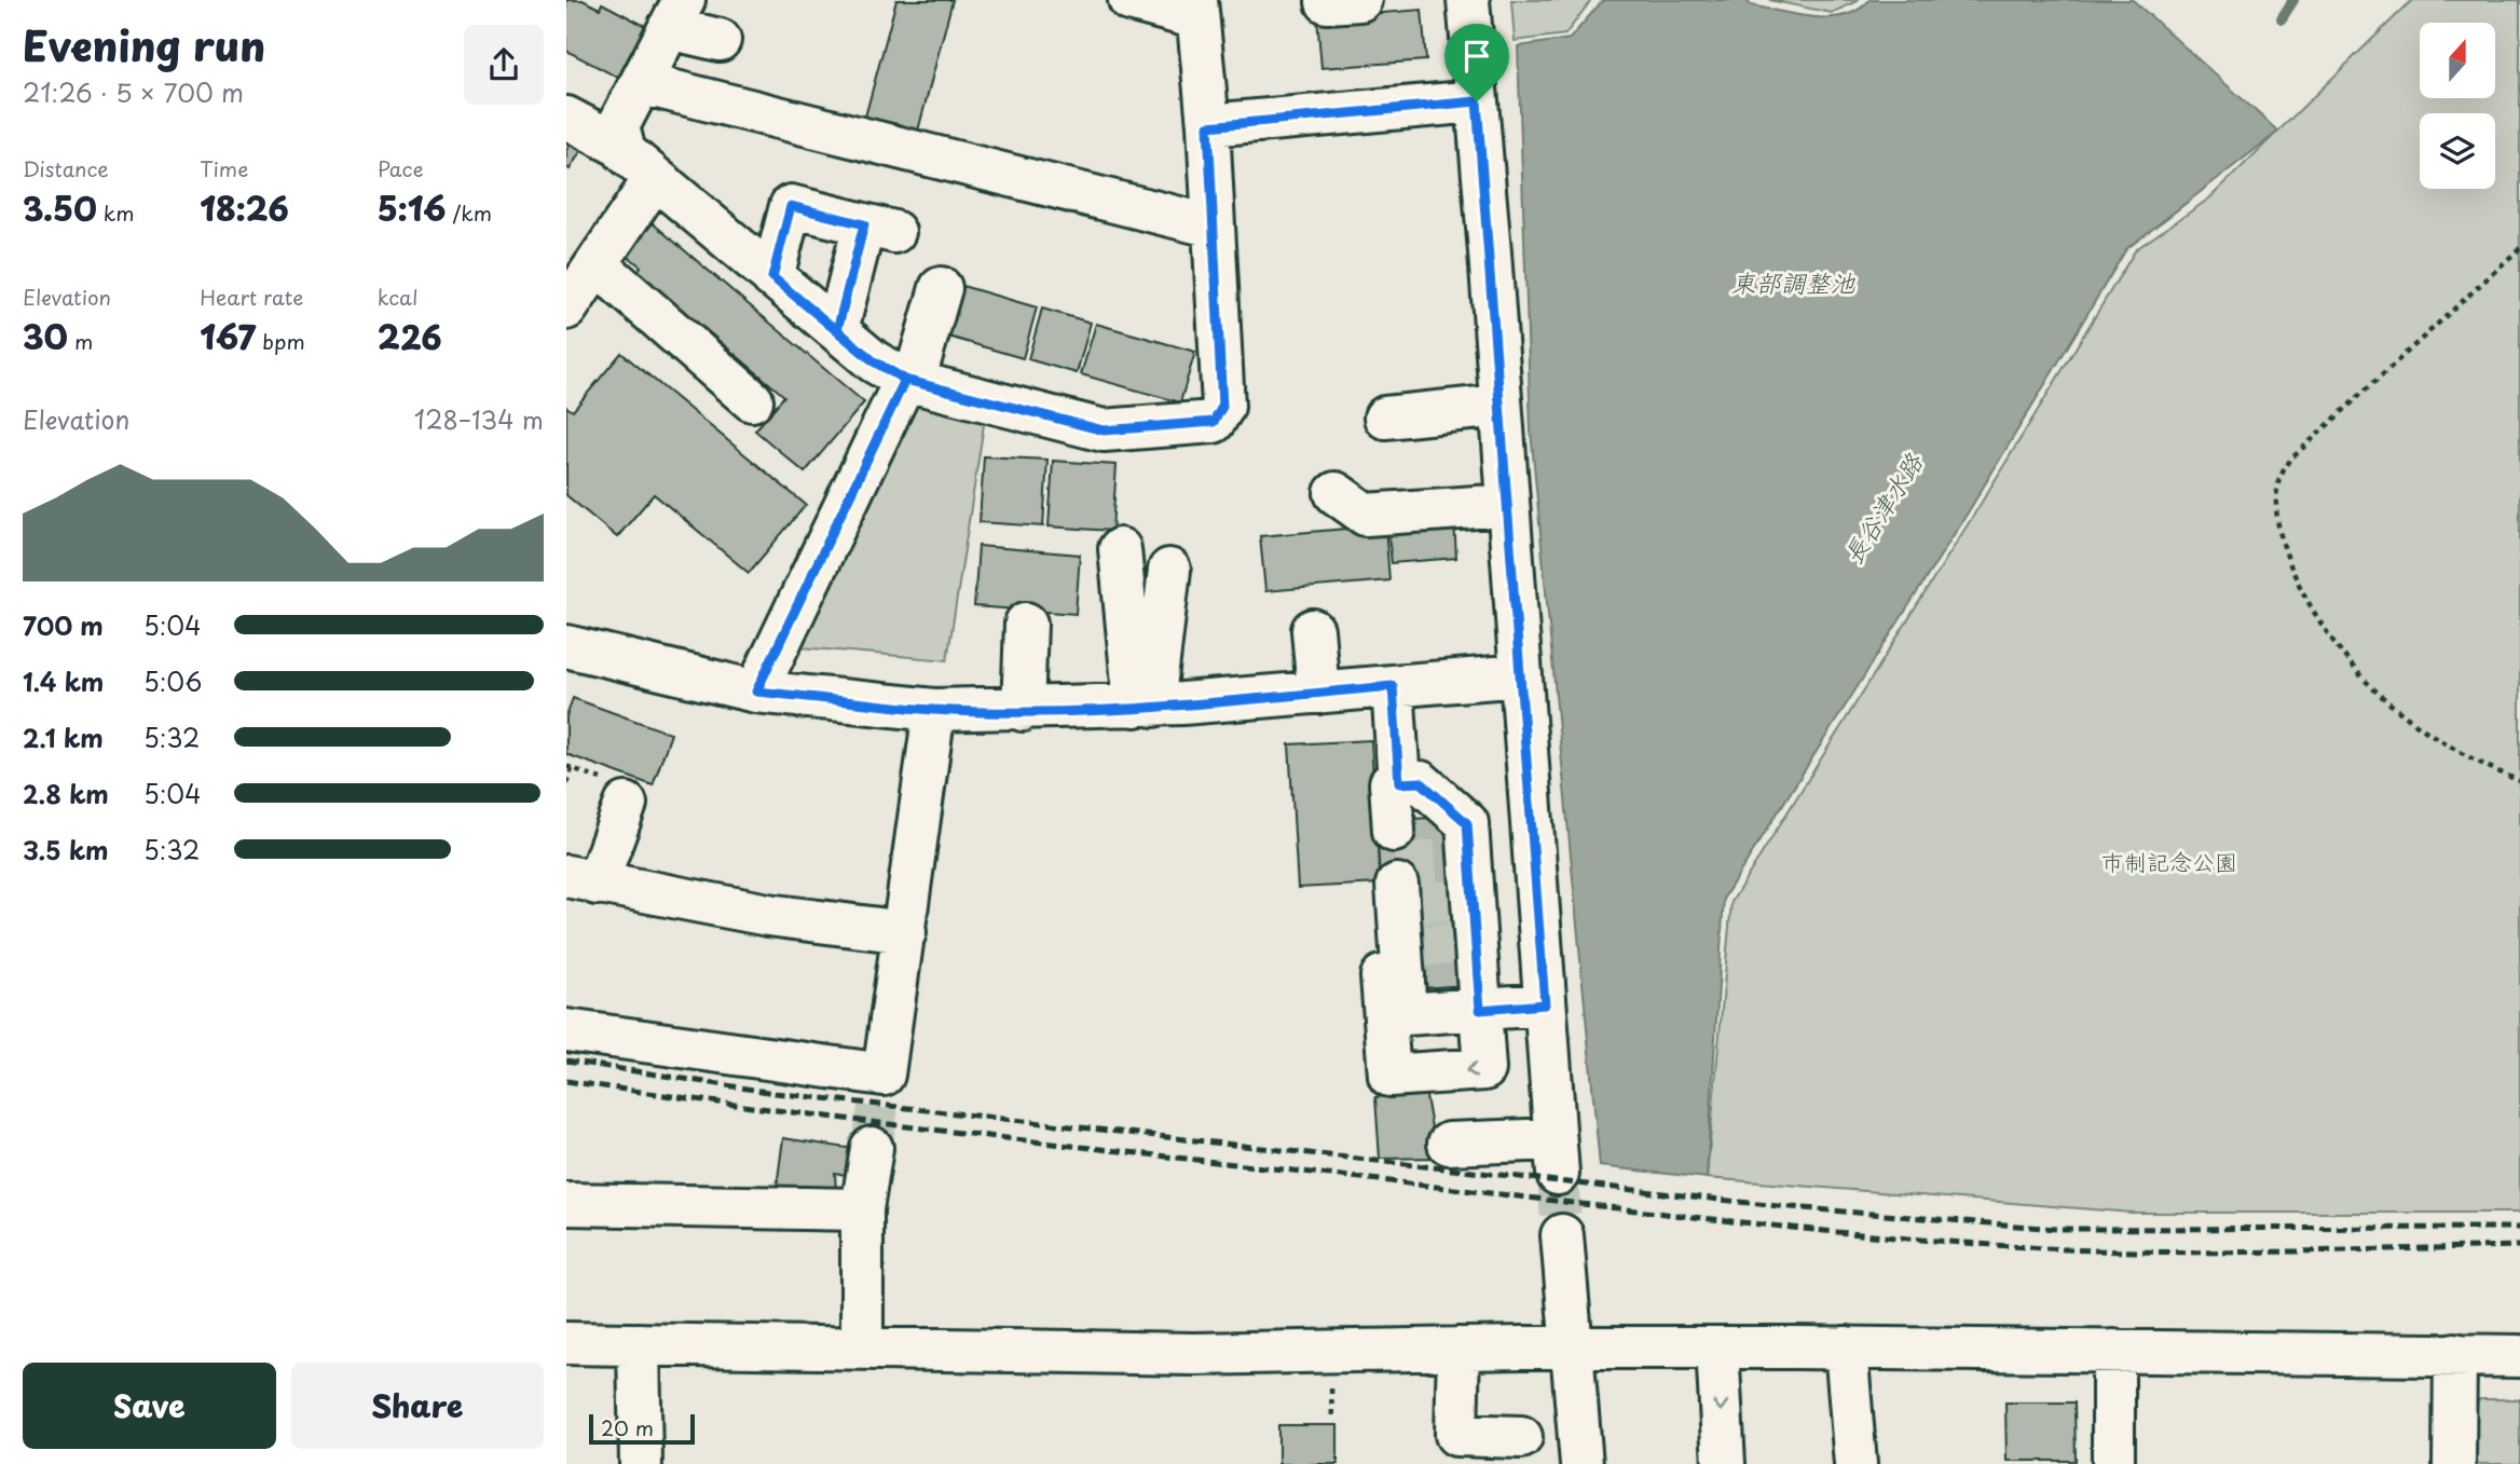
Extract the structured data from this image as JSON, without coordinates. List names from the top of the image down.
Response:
{
  "water": ["東部調整池", "長谷津水路"],
  "parks": ["市制記念公園"],
  "scale_bar": "20 m",
  "north": "top",
  "page": {
    "heading": ["Evening run", "21:26 · 5 × 700 m"],
    "stats": [
      ["Distance", "3.50 km"],
      ["Time", "18:26"],
      ["Pace", "5:16 /km"],
      ["Elevation", "30 m"],
      ["Heart rate", "167 bpm"],
      ["kcal", "226"]
    ],
    "chart": ["Elevation", "128–134 m"],
    "list": [
      {
        "name": "700 m",
        "note": "5:04"
      },
      {
        "name": "1.4 km",
        "note": "5:06"
      },
      {
        "name": "2.1 km",
        "note": "5:32"
      },
      {
        "name": "2.8 km",
        "note": "5:04"
      },
      {
        "name": "3.5 km",
        "note": "5:32"
      }
    ],
    "buttons": ["Save", "Share"],
    "scale": "20 m"
  }
}
